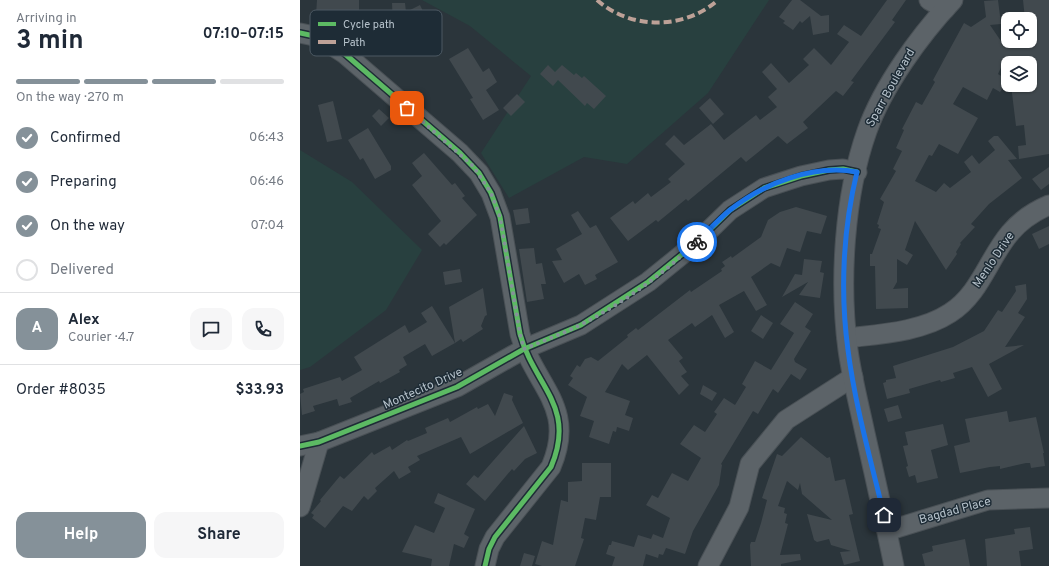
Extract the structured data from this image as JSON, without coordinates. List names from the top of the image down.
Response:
{
  "streets": {
    "street": [
      "Sparr Boulevard",
      "Menlo Drive",
      "Montecito Drive",
      "Bagdad Place"
    ]
  },
  "crossings": [
    ["Sparr Boulevard", "Menlo Drive"],
    ["Sparr Boulevard", "Montecito Drive"],
    ["Sparr Boulevard", "Bagdad Place"]
  ],
  "legend": ["Cycle path", "Path"],
  "page": {
    "heading": ["3 min", "Arriving in", "07:10–07:15"],
    "panel": [
      "Alex",
      "Courier · 4.7",
      "Order #8035",
      "$33.93"
    ],
    "bar": "On the way · 270 m",
    "list": [
      ["Confirmed", "06:43"],
      ["Preparing", "06:46"],
      ["On the way", "07:04"],
      "Delivered"
    ],
    "round": "A",
    "buttons": ["Help", "Share"]
  }
}
